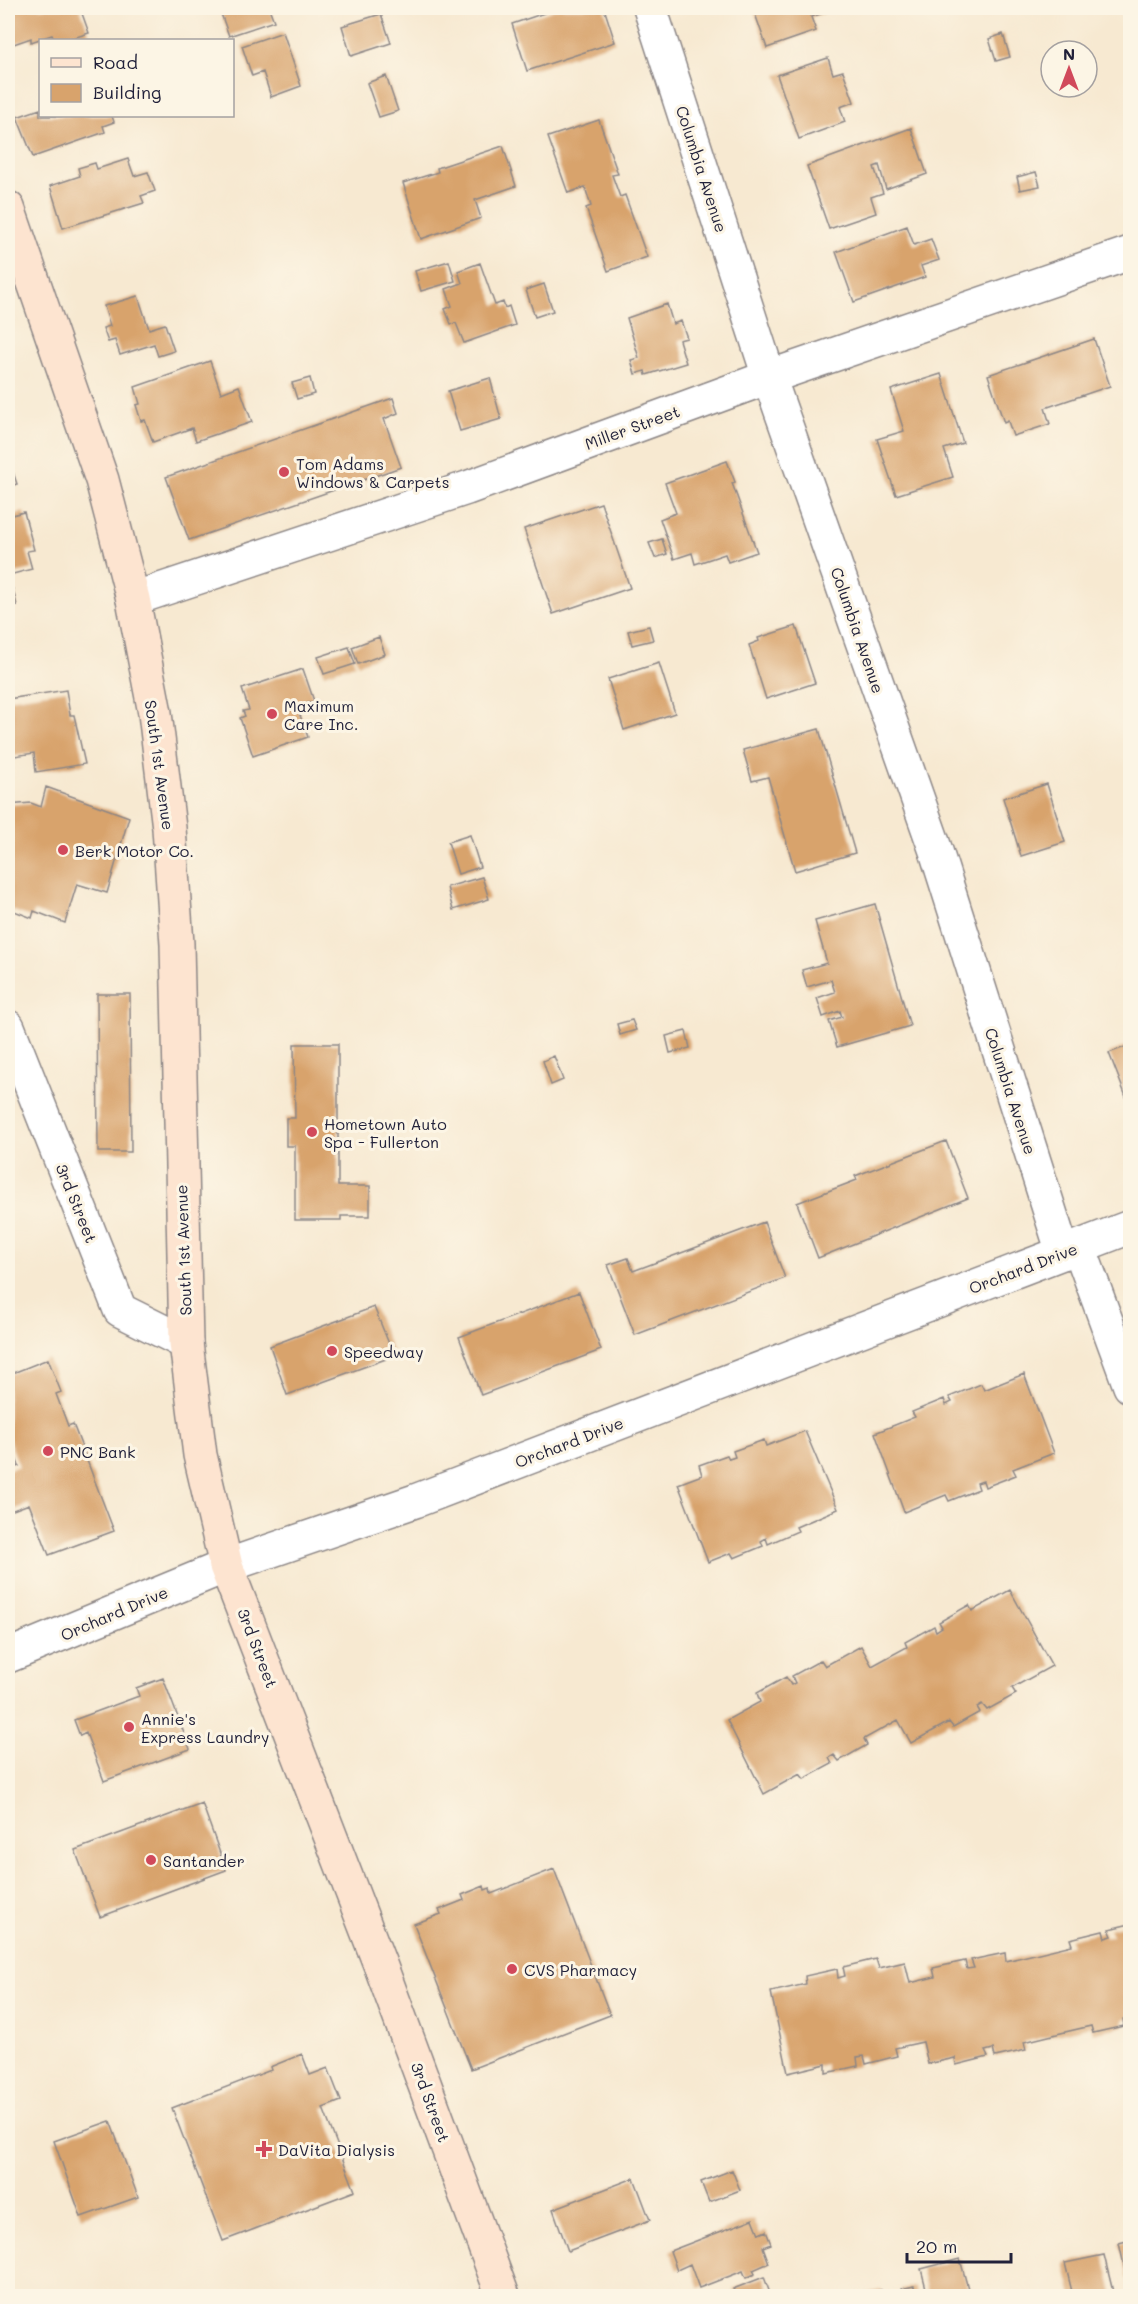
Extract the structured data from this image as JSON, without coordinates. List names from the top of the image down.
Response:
{
  "streets": {
    "main road": ["South 1st Avenue", "3rd Street"],
    "street": ["Columbia Avenue", "Miller Street", "Orchard Drive"]
  },
  "crossings": [
    ["Columbia Avenue", "Miller Street"],
    ["Columbia Avenue", "Orchard Drive"],
    ["Miller Street", "South 1st Avenue"],
    ["South 1st Avenue", "3rd Street"],
    ["3rd Street", "Orchard Drive"]
  ],
  "places": {
    "other": [
      "Tom Adams Windows & Carpets",
      "Maximum Care Inc.",
      "Berk Motor Co.",
      "Hometown Auto Spa - Fullerton",
      "Speedway",
      "PNC Bank",
      "Annie's Express Laundry",
      "Santander",
      "CVS Pharmacy"
    ],
    "health": ["DaVita Dialysis"]
  },
  "legend": ["Road", "Building"],
  "scale_bar": "20 m",
  "north": "top"
}
